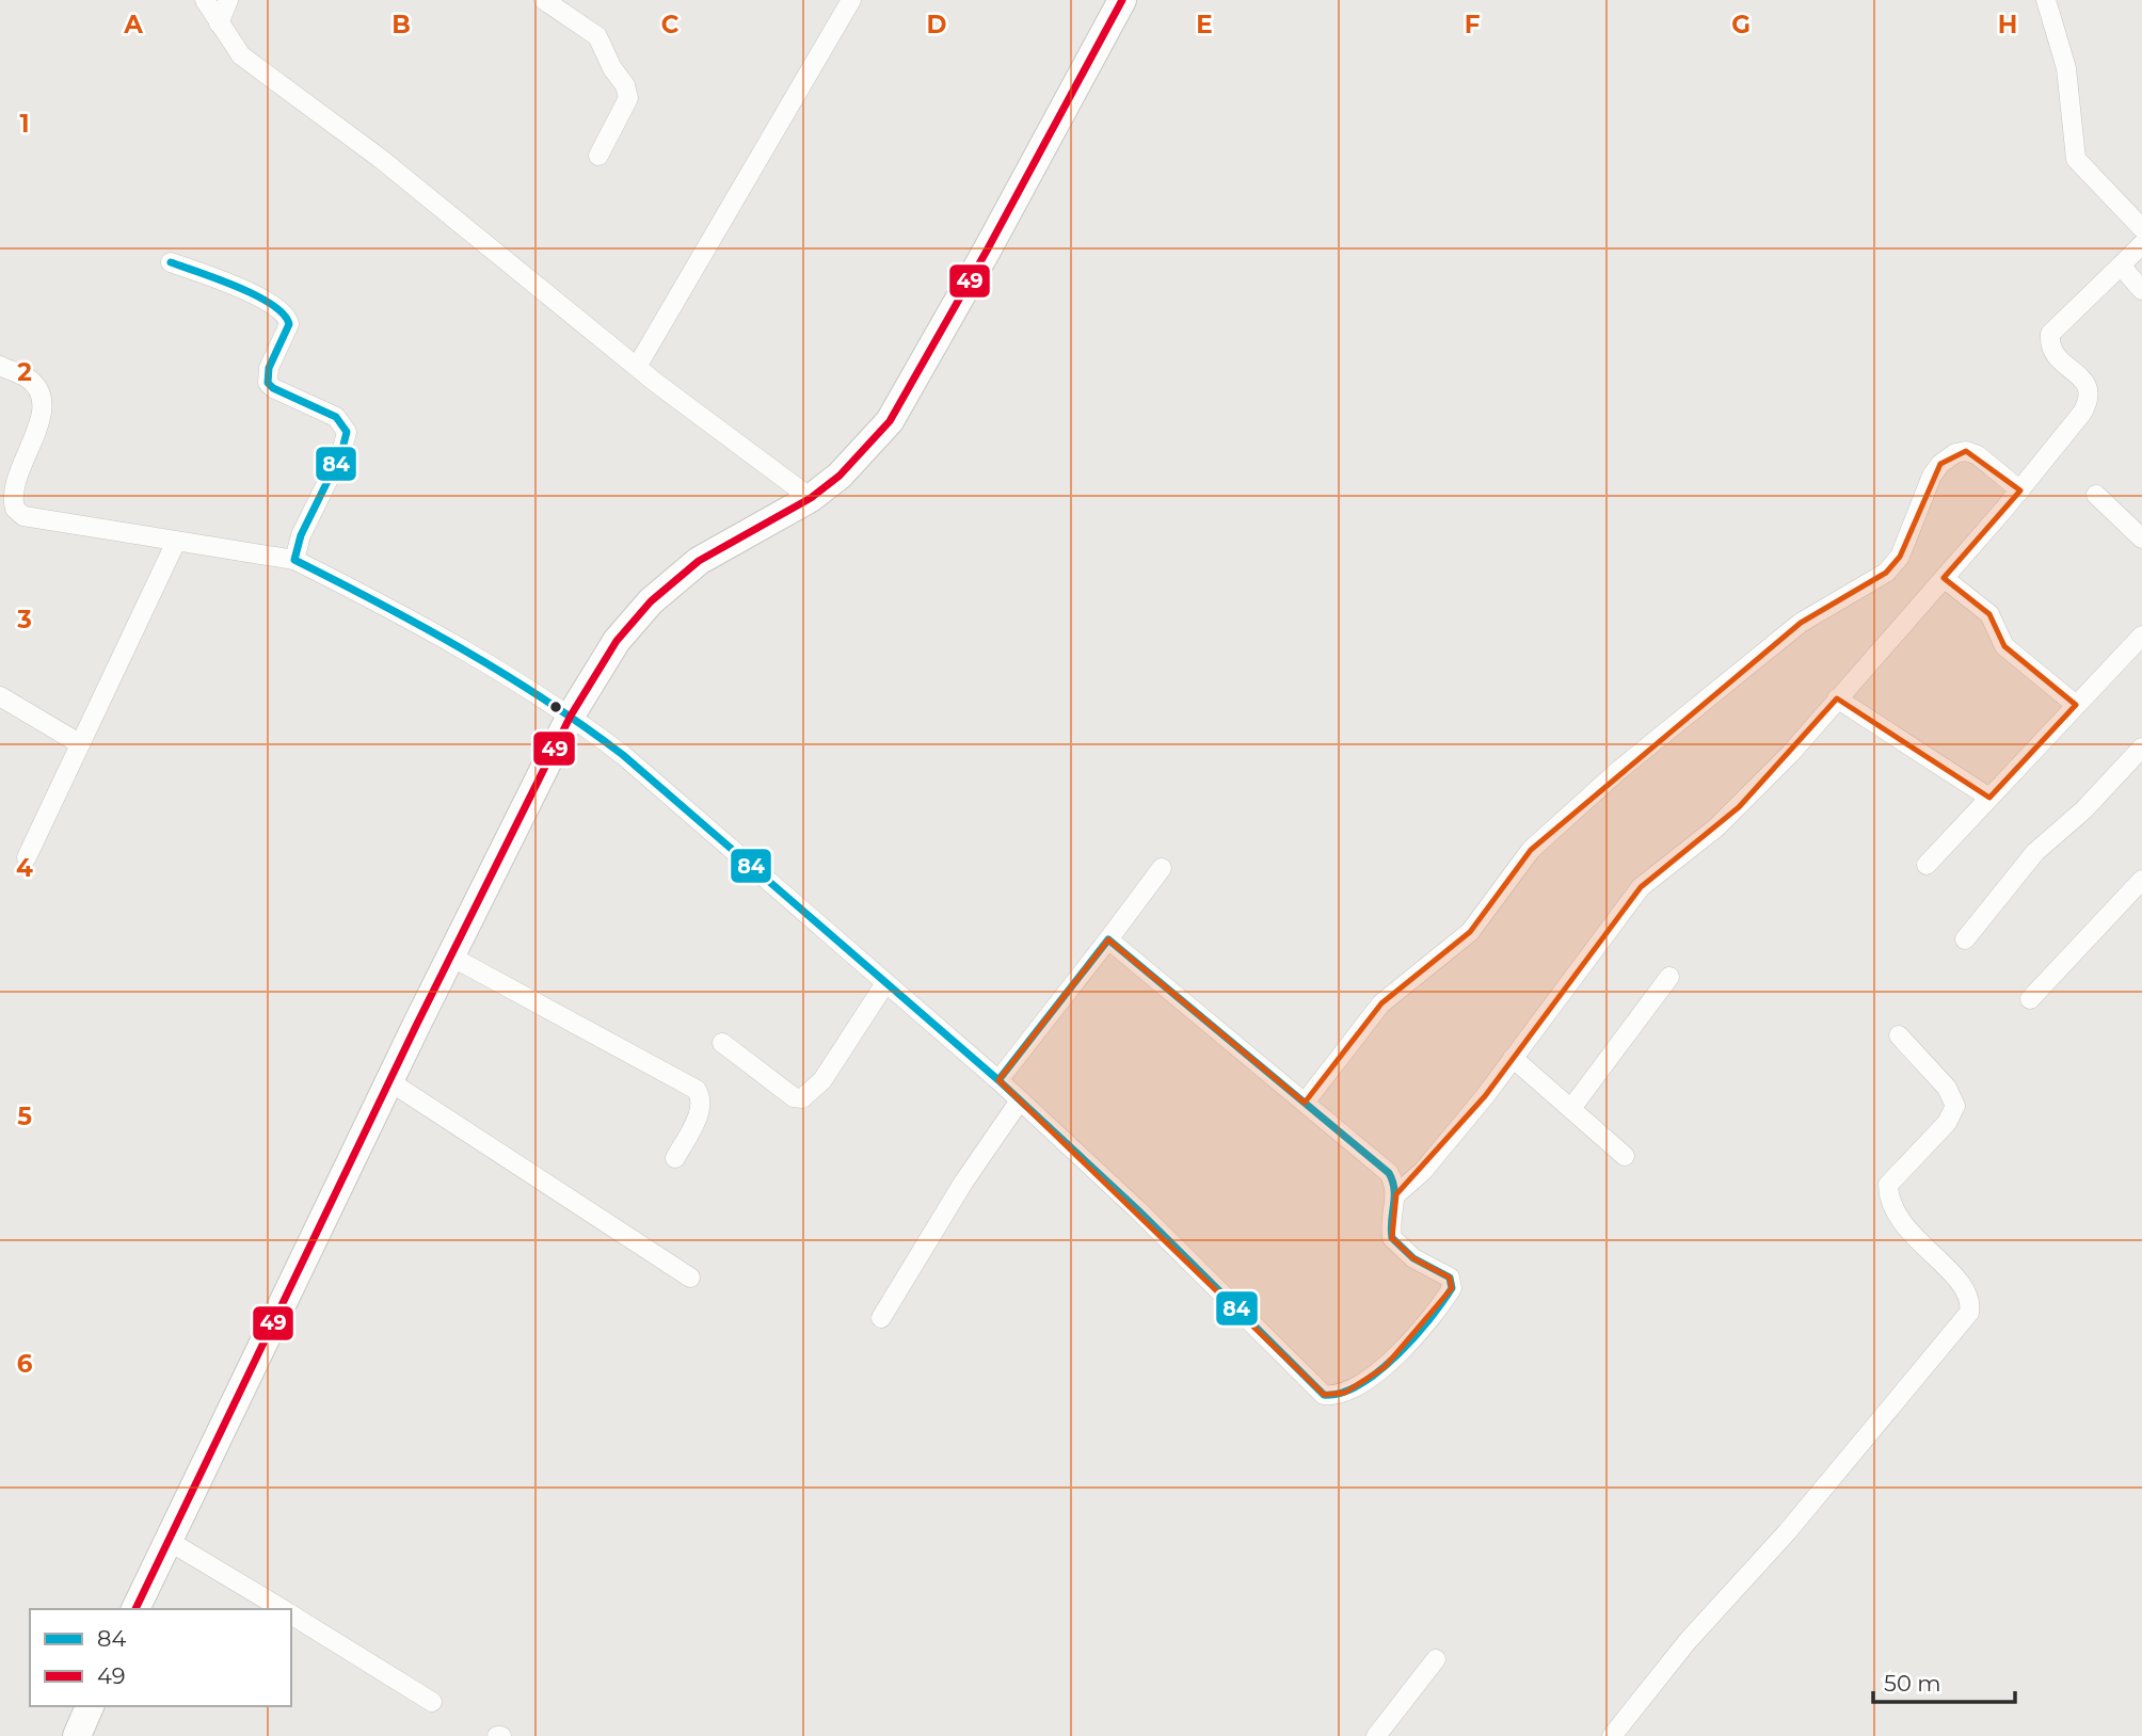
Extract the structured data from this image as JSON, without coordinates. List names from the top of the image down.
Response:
{
  "lines": ["transit line 49", "transit line 84"],
  "legend": ["84", "49"],
  "scale_bar": "50 m",
  "grid": {
    "columns": [
      "A",
      "B",
      "C",
      "D",
      "E",
      "F",
      "G",
      "H"
    ],
    "rows": [
      "1",
      "2",
      "3",
      "4",
      "5",
      "6"
    ]
  }
}
